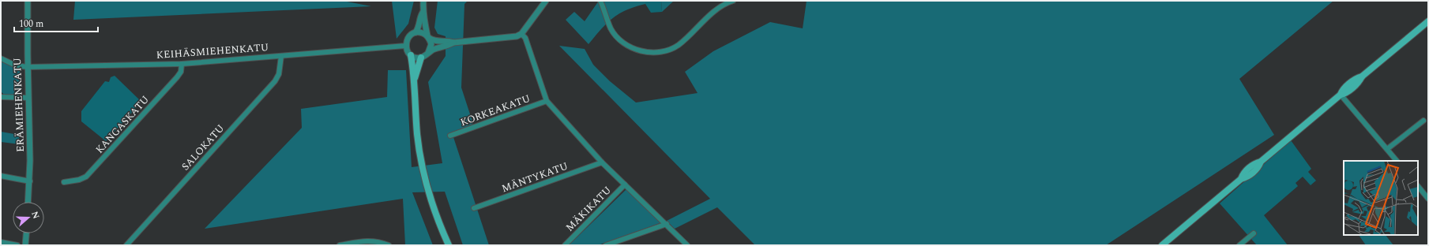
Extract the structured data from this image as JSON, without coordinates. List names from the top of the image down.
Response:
{
  "streets": {
    "street": [
      "KEIHÄSMIEHENKATU",
      "ERÄMIEHENKATU",
      "KORKEAKATU",
      "KANGASKATU",
      "SALOKATU",
      "MÄNTYKATU",
      "MÄKIKATU"
    ]
  },
  "crossings": [
    ["KEIHÄSMIEHENKATU", "ERÄMIEHENKATU"],
    ["KEIHÄSMIEHENKATU", "KANGASKATU"],
    ["KEIHÄSMIEHENKATU", "SALOKATU"]
  ],
  "scale_bar": "100 m",
  "north": "right"
}
